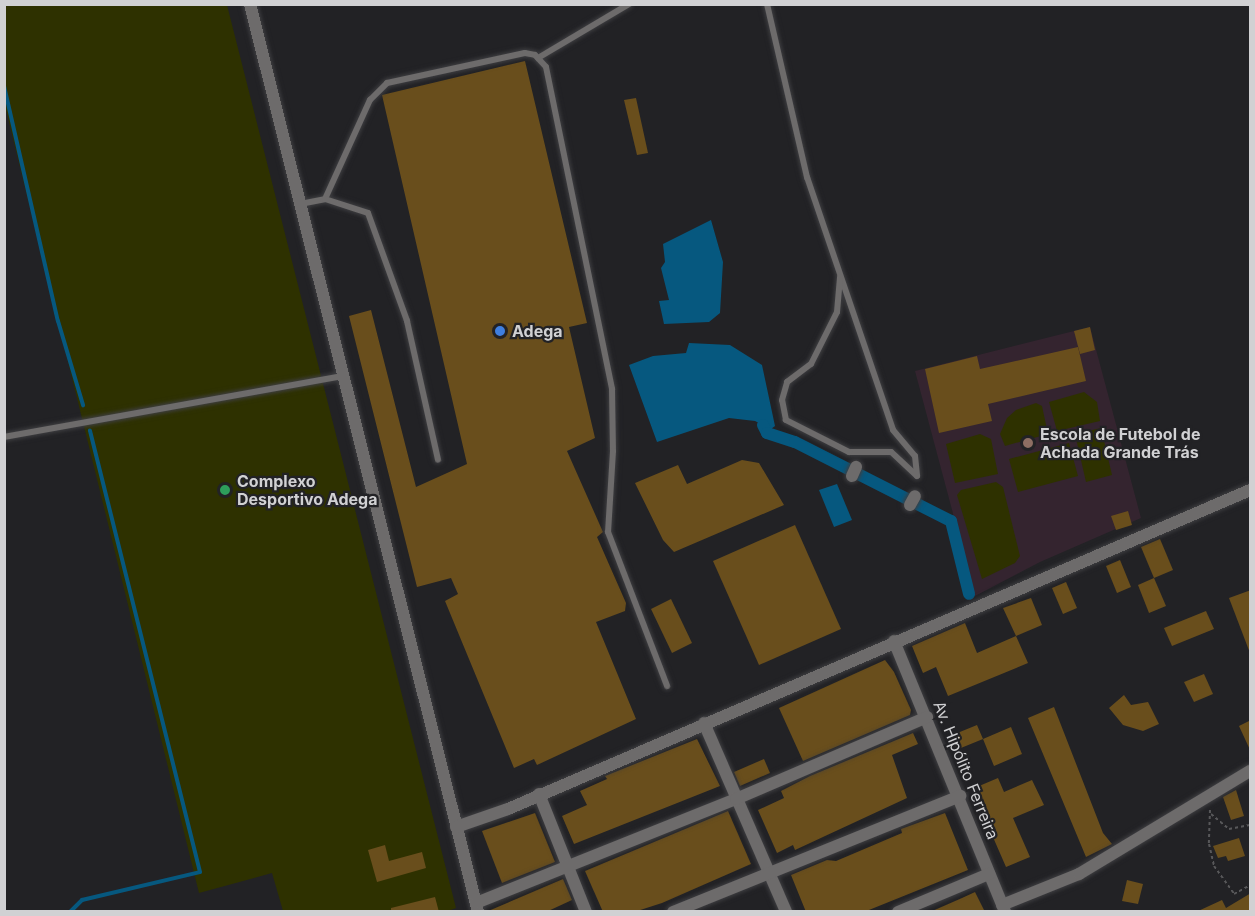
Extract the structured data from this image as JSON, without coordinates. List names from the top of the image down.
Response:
{
  "streets": {
    "street": ["Av. Hipólito Ferreira"]
  },
  "places": ["Adega", "Escola de Futebol de Achada Grande Trás", "Complexo Desportivo Adega"]
}
